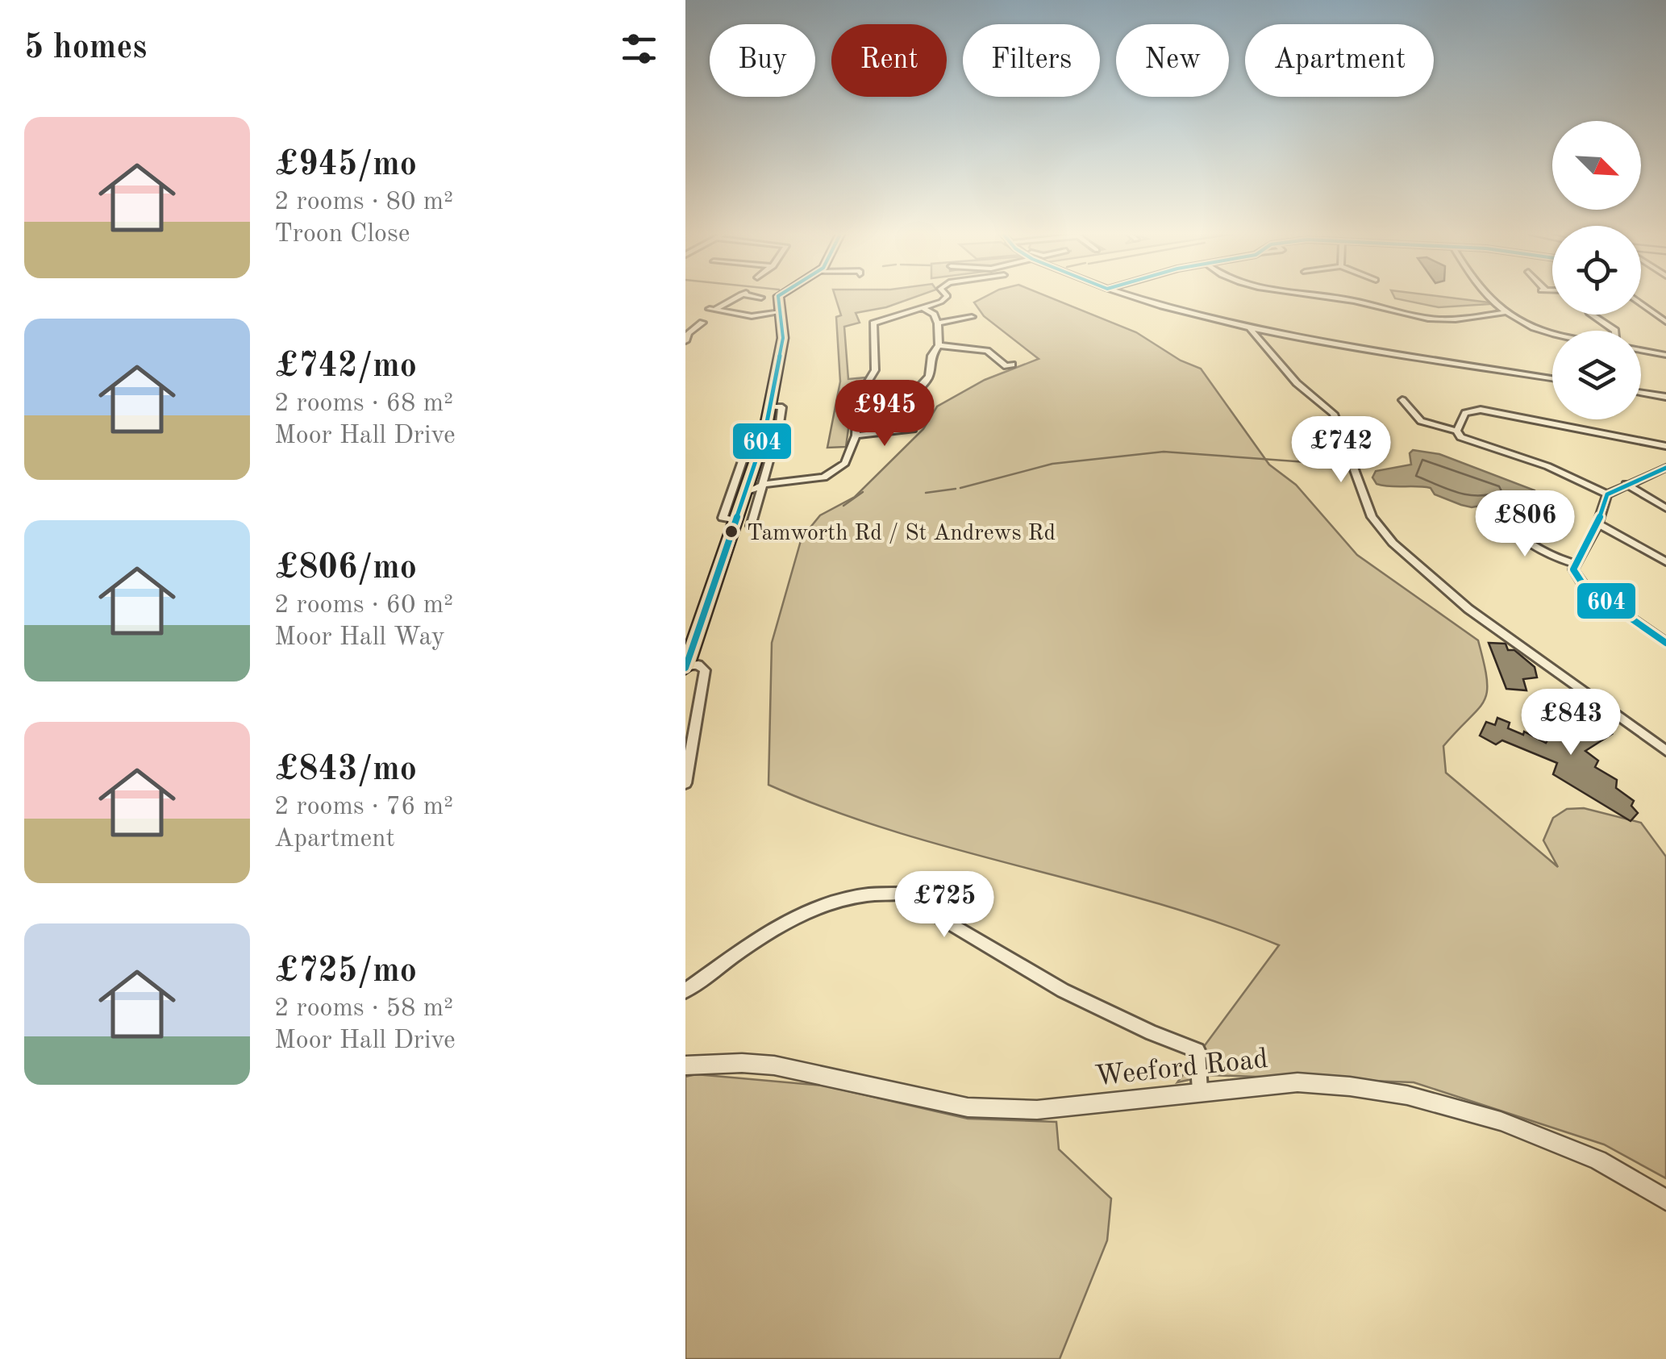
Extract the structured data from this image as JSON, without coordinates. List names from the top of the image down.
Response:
{
  "streets": {
    "street": ["Weeford Road"]
  },
  "places": ["Tamworth Rd / St Andrews Rd"],
  "lines": ["transit line 604"],
  "north": "bottom right",
  "page": {
    "heading": "5 homes",
    "chip": [
      "Buy",
      "Rent",
      "Filters",
      "New",
      "Apartment"
    ],
    "list": [
      {
        "name": "£945/mo",
        "note": "2 rooms · 80 m² · Troon Close"
      },
      {
        "name": "£742/mo",
        "note": "2 rooms · 68 m² · Moor Hall Drive"
      },
      {
        "name": "£806/mo",
        "note": "2 rooms · 60 m² · Moor Hall Way"
      },
      {
        "name": "£843/mo",
        "note": "2 rooms · 76 m² · Apartment"
      },
      {
        "name": "£725/mo",
        "note": "2 rooms · 58 m² · Moor Hall Drive"
      }
    ],
    "price": [
      "£945",
      "£742",
      "£806",
      "£843",
      "£725"
    ]
  }
}
